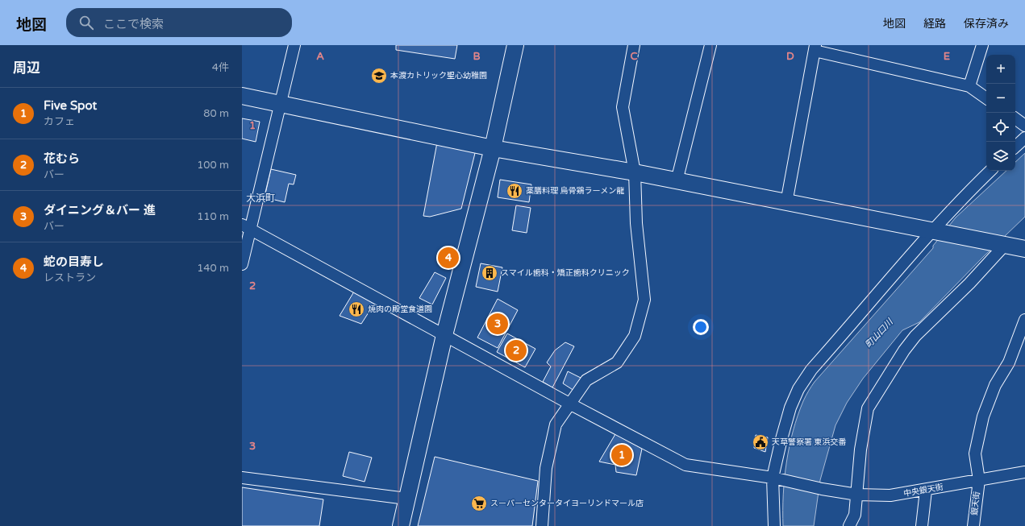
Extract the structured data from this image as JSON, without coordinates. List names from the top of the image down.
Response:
{
  "streets": {
    "street": ["中央銀天街", "銀天街"]
  },
  "crossings": [
    ["中央銀天街", "銀天街"]
  ],
  "districts": ["大浜町"],
  "water": ["町山口川"],
  "places": {
    "school or university": ["本渡カトリック聖心幼稚園"],
    "restaurant": ["薬膳料理 烏骨鶏ラーメン龍", "焼肉の殿堂食道園"],
    "building": ["スマイル歯科・矯正歯科クリニック"],
    "public building": ["天草警察署 東浜交番"],
    "supermarket": ["スーパーセンタータイヨーリンドマール店"]
  },
  "page": {
    "header": "地図",
    "search": "ここで検索",
    "nav": ["地図", "経路", "保存済み"],
    "heading": ["周辺", "4件"],
    "map_buttons": ["+", "−"],
    "list": [
      {
        "mark": "1",
        "name": "Five Spot",
        "note": "カフェ",
        "value": "80 m"
      },
      {
        "mark": "2",
        "name": "花むら",
        "note": "バー",
        "value": "100 m"
      },
      {
        "mark": "3",
        "name": "ダイニング＆バー 進",
        "note": "バー",
        "value": "110 m"
      },
      {
        "mark": "4",
        "name": "蛇の目寿し",
        "note": "レストラン",
        "value": "140 m"
      }
    ],
    "pins": [
      "4",
      "3",
      "2",
      "1"
    ]
  },
  "grid": {
    "columns": [
      "A",
      "B",
      "C",
      "D",
      "E"
    ],
    "rows": ["1", "2", "3"]
  }
}
